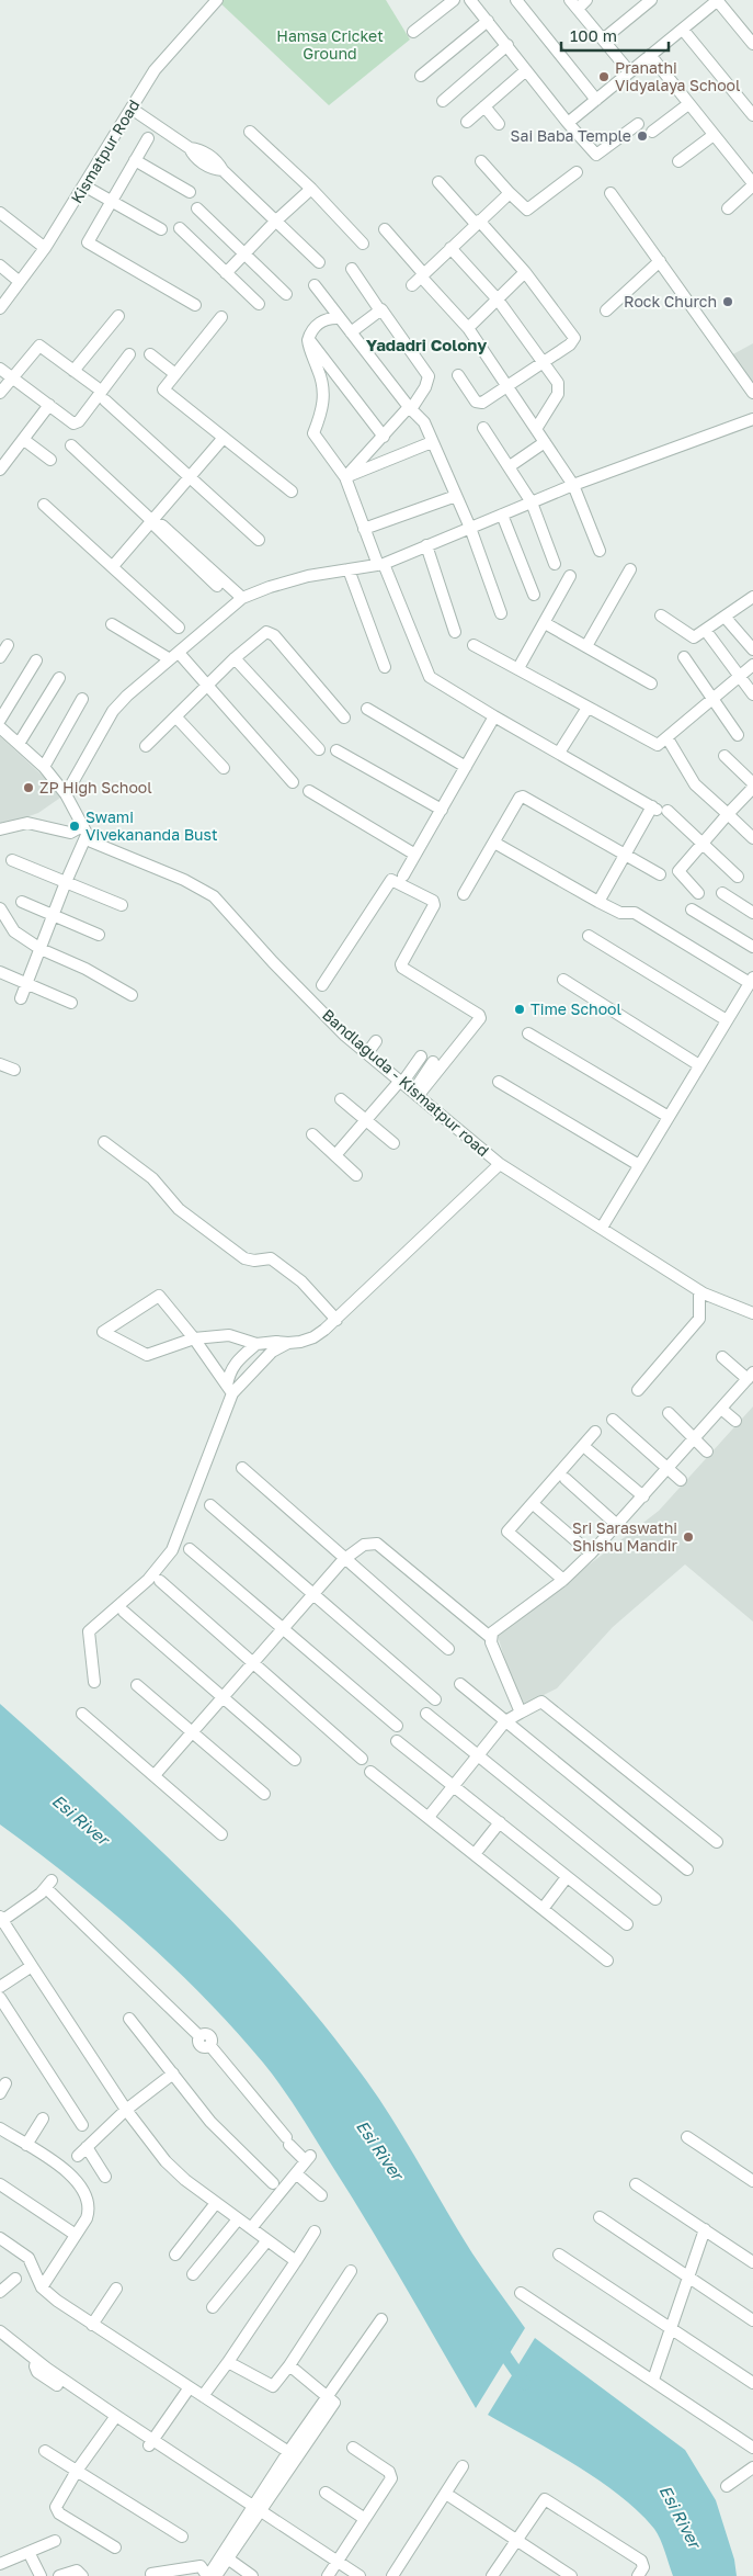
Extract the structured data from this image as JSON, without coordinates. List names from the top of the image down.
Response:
{
  "streets": {
    "street": ["Kismatpur Road", "Bandlaguda - Kismatpur road"]
  },
  "districts": ["Yadadri Colony"],
  "water": ["Esi River"],
  "parks": ["Hamsa Cricket Ground"],
  "places": [
    "Pranathi Vidyalaya School",
    "Sai Baba Temple",
    "Rock Church",
    "ZP High School",
    "Swami Vivekananda Bust",
    "Time School",
    "Sri Saraswathi Shishu Mandir"
  ],
  "scale_bar": "100 m"
}
